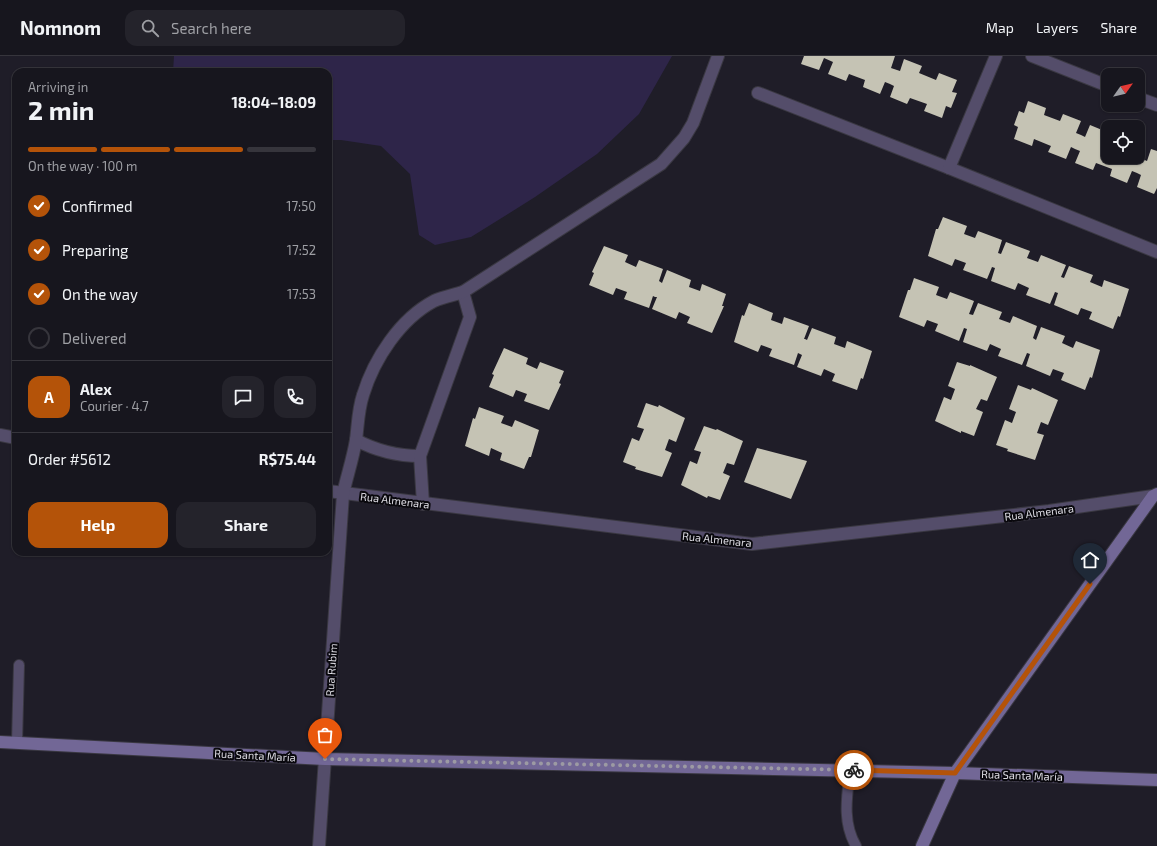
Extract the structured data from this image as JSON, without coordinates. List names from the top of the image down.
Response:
{
  "streets": {
    "street": ["Rua Almenara", "Rua Rubim", "Rua Santa María"]
  },
  "crossings": [
    ["Rua Almenara", "Rua Rubim"],
    ["Rua Rubim", "Rua Santa María"]
  ],
  "north": "top right",
  "page": {
    "header": "Nomnom",
    "search": "Search here",
    "nav": ["Map", "Layers", "Share"],
    "heading": ["2 min", "Arriving in", "18:04–18:09"],
    "panel": [
      "Alex",
      "Courier · 4.7",
      "Order #5612",
      "R$75.44"
    ],
    "bar": "On the way · 100 m",
    "list": [
      ["Confirmed", "17:50"],
      ["Preparing", "17:52"],
      ["On the way", "17:53"],
      "Delivered"
    ],
    "round": "A",
    "buttons": ["Help", "Share"]
  }
}
